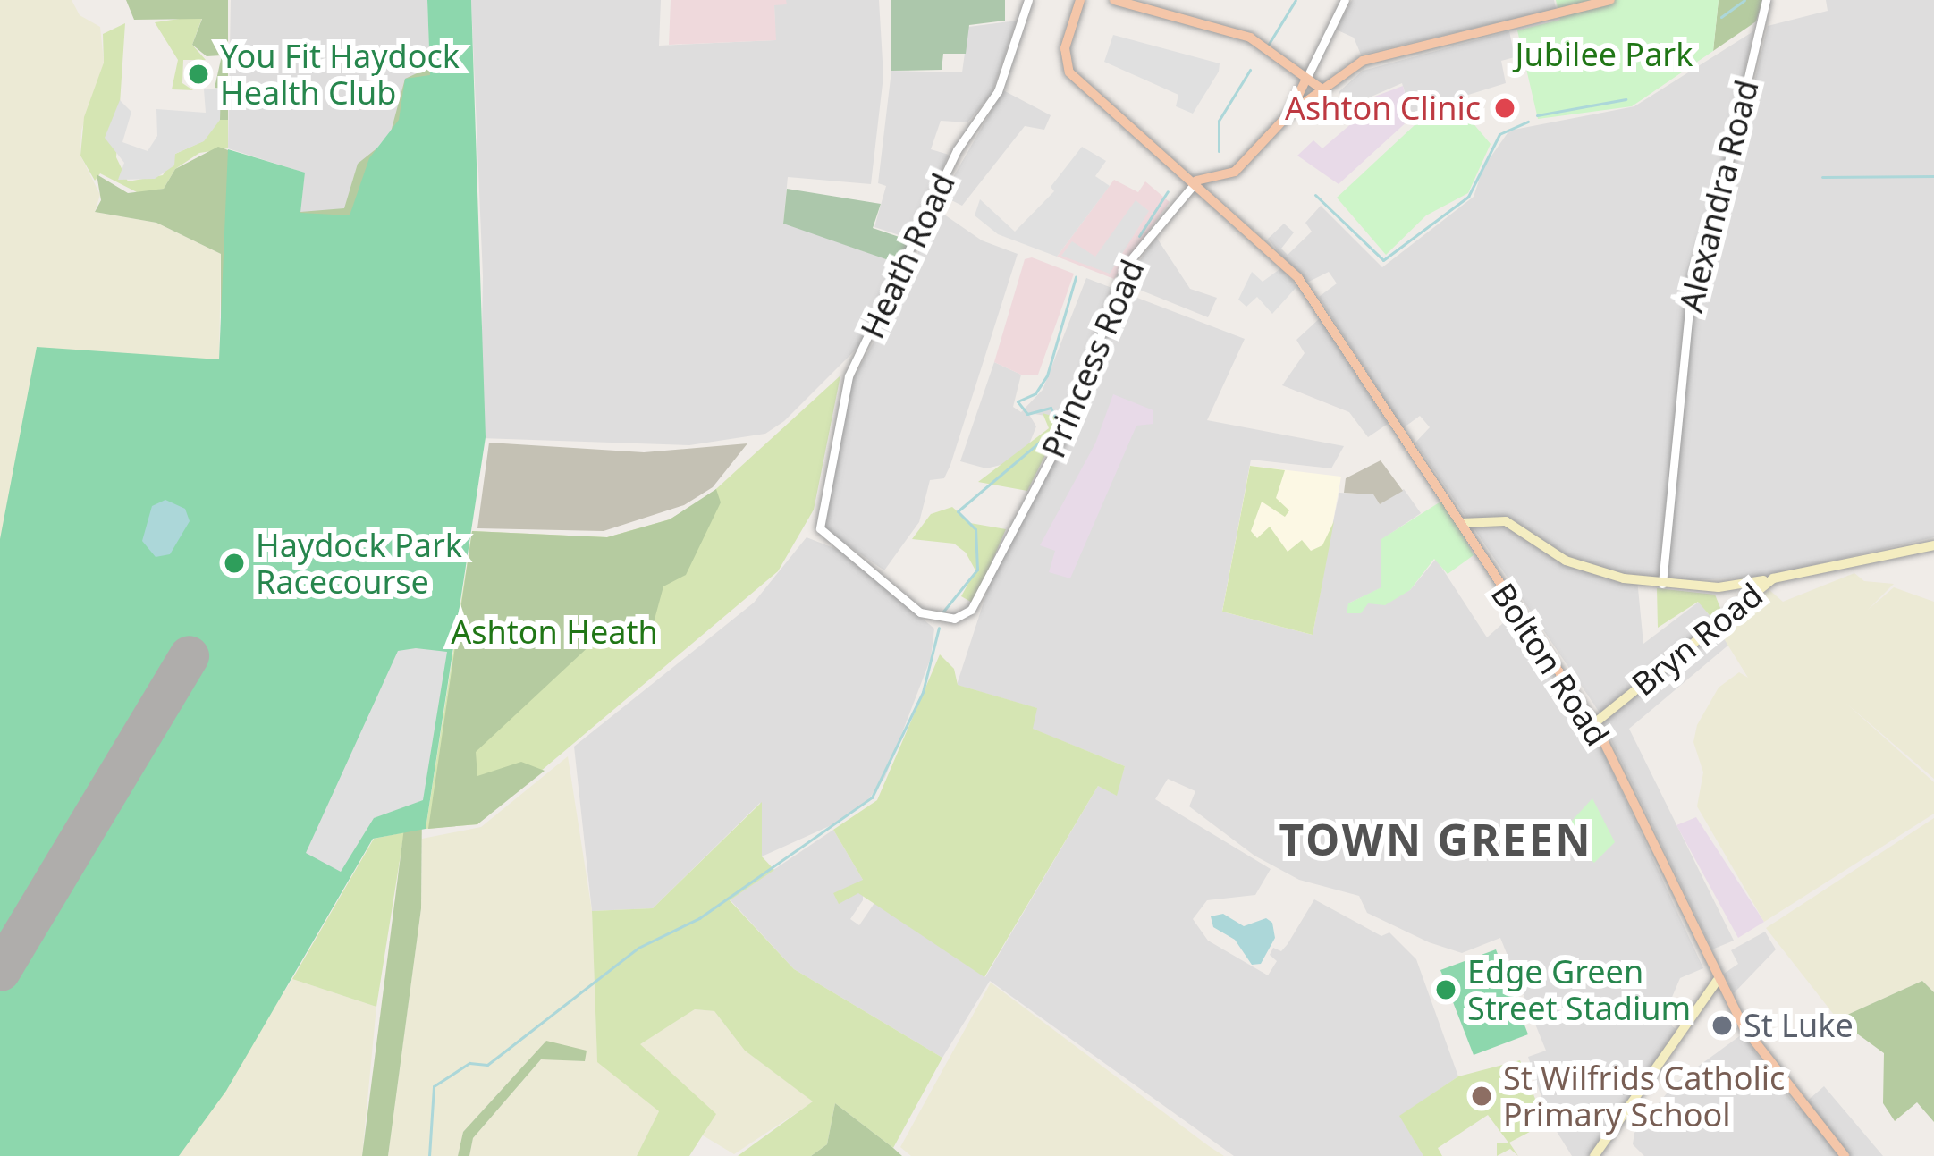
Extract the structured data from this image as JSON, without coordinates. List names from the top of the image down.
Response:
{
  "streets": {
    "main road": ["Bryn Road", "Bolton Road"],
    "street": ["Alexandra Road", "Heath Road", "Princess Road"]
  },
  "crossings": [
    ["Heath Road", "Princess Road"],
    ["Princess Road", "Bolton Road"],
    ["Bryn Road", "Bolton Road"]
  ],
  "districts": ["TOWN GREEN"],
  "parks": ["Jubilee Park", "Ashton Heath"],
  "places": [
    "You Fit Haydock Health Club",
    "Ashton Clinic",
    "Haydock Park Racecourse",
    "Edge Green Street Stadium",
    "St Luke",
    "St Wilfrids Catholic Primary School"
  ]
}
